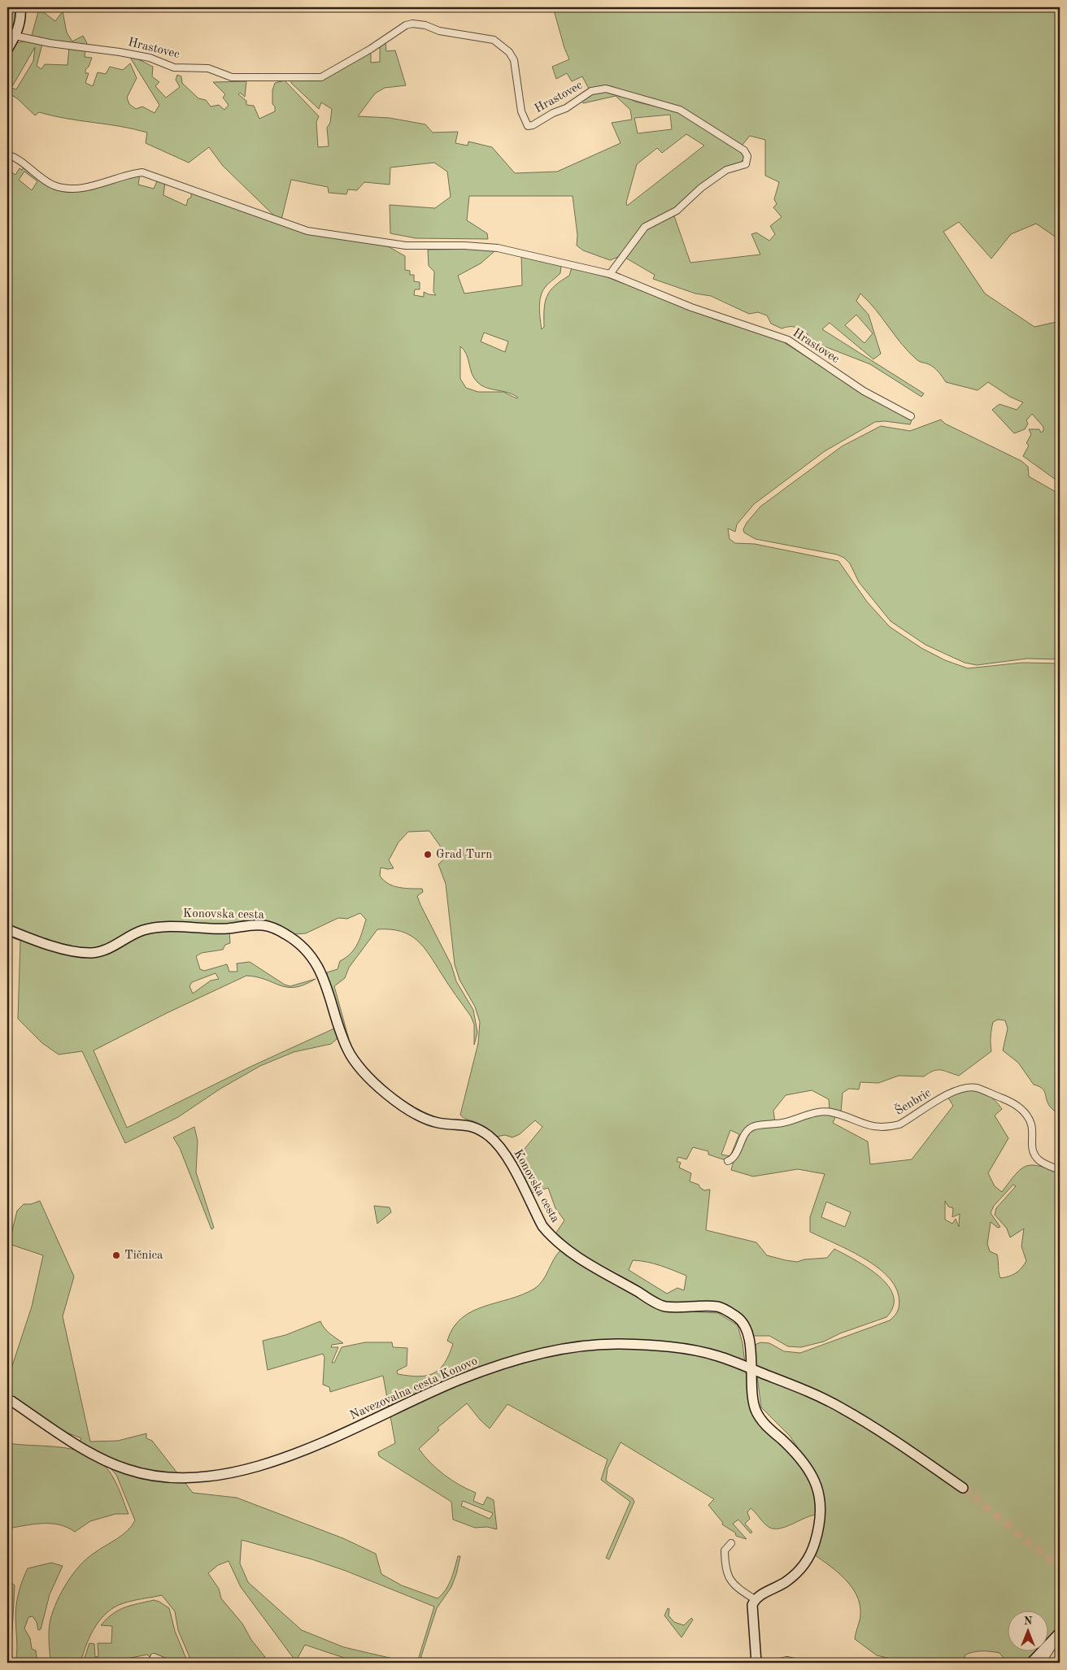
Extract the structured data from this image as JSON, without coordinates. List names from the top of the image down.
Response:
{
  "streets": {
    "street": [
      "Hrastovec",
      "Konovska cesta",
      "Šenbric",
      "Navezovalna cesta Konovo"
    ]
  },
  "crossings": [
    ["Konovska cesta", "Navezovalna cesta Konovo"]
  ],
  "places": ["Grad Turn", "Tičnica"],
  "north": "top"
}
